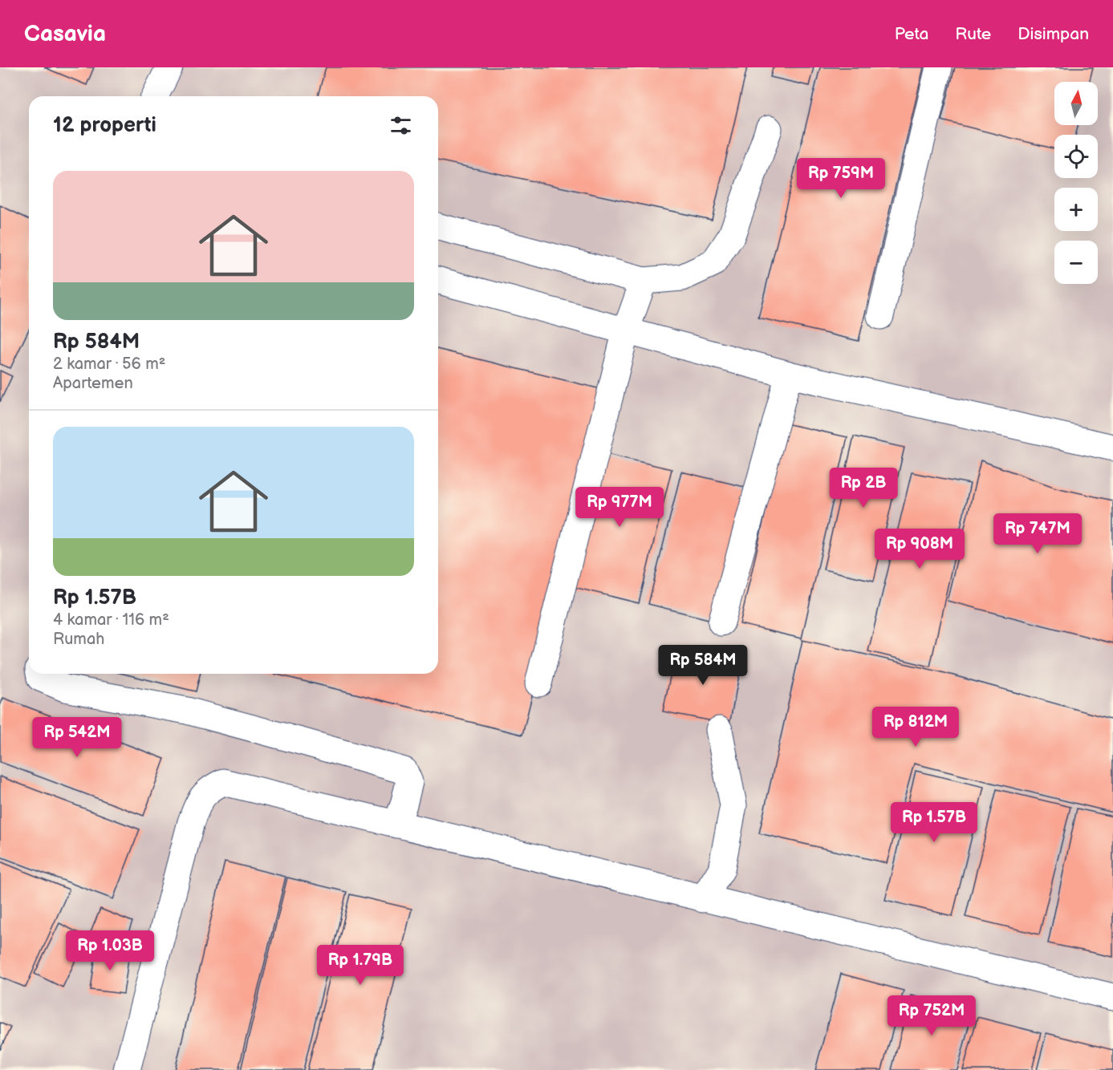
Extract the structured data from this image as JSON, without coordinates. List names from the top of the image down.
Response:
{
  "north": "top",
  "page": {
    "header": "Casavia",
    "nav": ["Peta", "Rute", "Disimpan"],
    "map_buttons": ["+", "−"],
    "heading": "12 properti",
    "list": [
      {
        "name": "Rp 584M",
        "note": "2 kamar · 56 m² · Apartemen"
      },
      {
        "name": "Rp 1.57B",
        "note": "4 kamar · 116 m² · Rumah"
      }
    ],
    "price": [
      "Rp 759M",
      "Rp 2B",
      "Rp 977M",
      "Rp 747M",
      "Rp 908M",
      "Rp 584M",
      "Rp 812M",
      "Rp 542M",
      "Rp 1.57B",
      "Rp 1.03B",
      "Rp 1.79B",
      "Rp 752M"
    ]
  }
}
